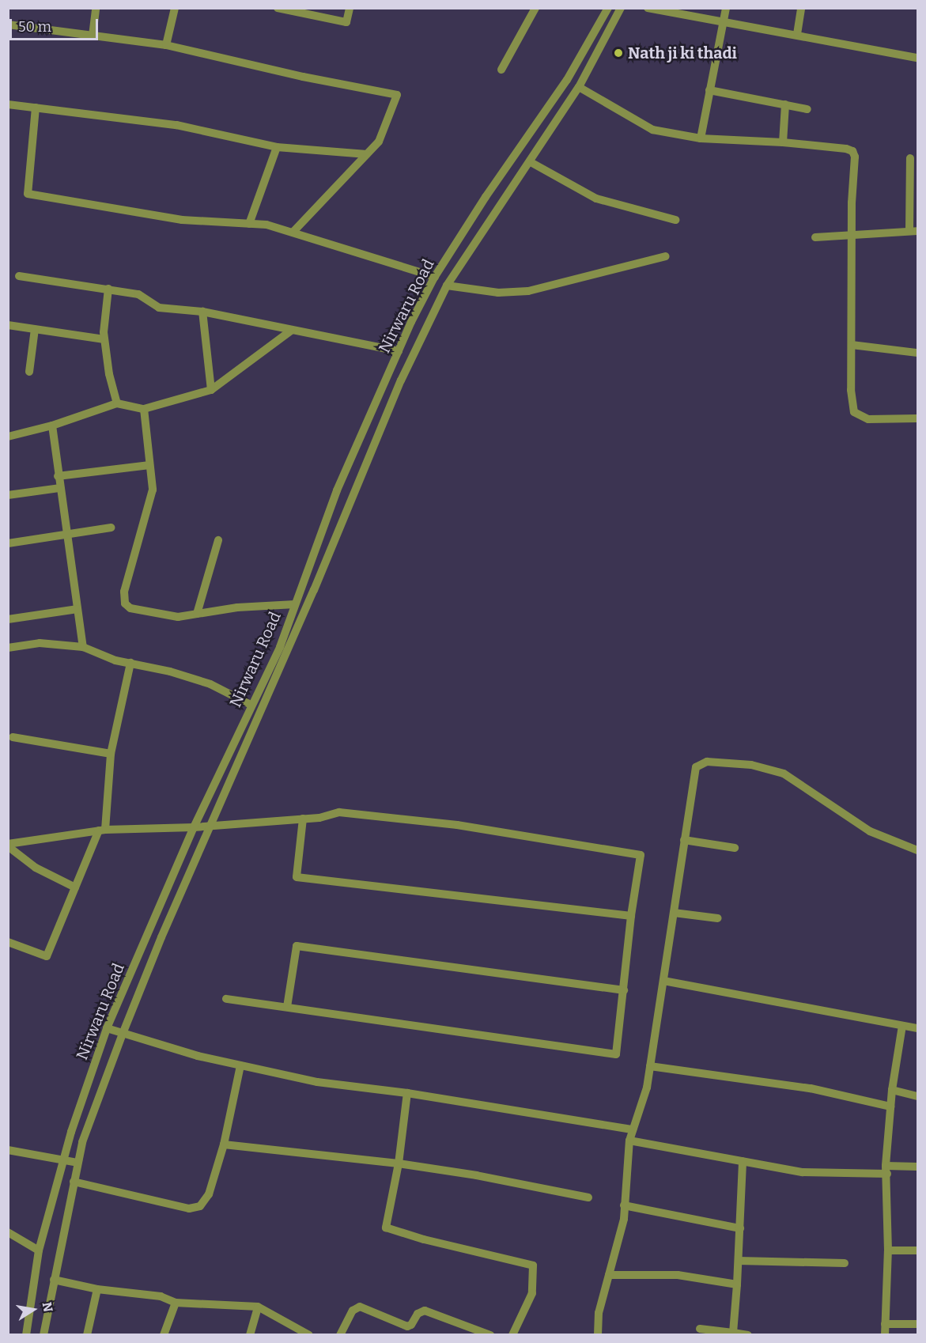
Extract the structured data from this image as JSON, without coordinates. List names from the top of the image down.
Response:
{
  "streets": {
    "street": ["Nirwaru Road"]
  },
  "places": ["Nath ji ki thadi"],
  "scale_bar": "50 m",
  "north": "right"
}
